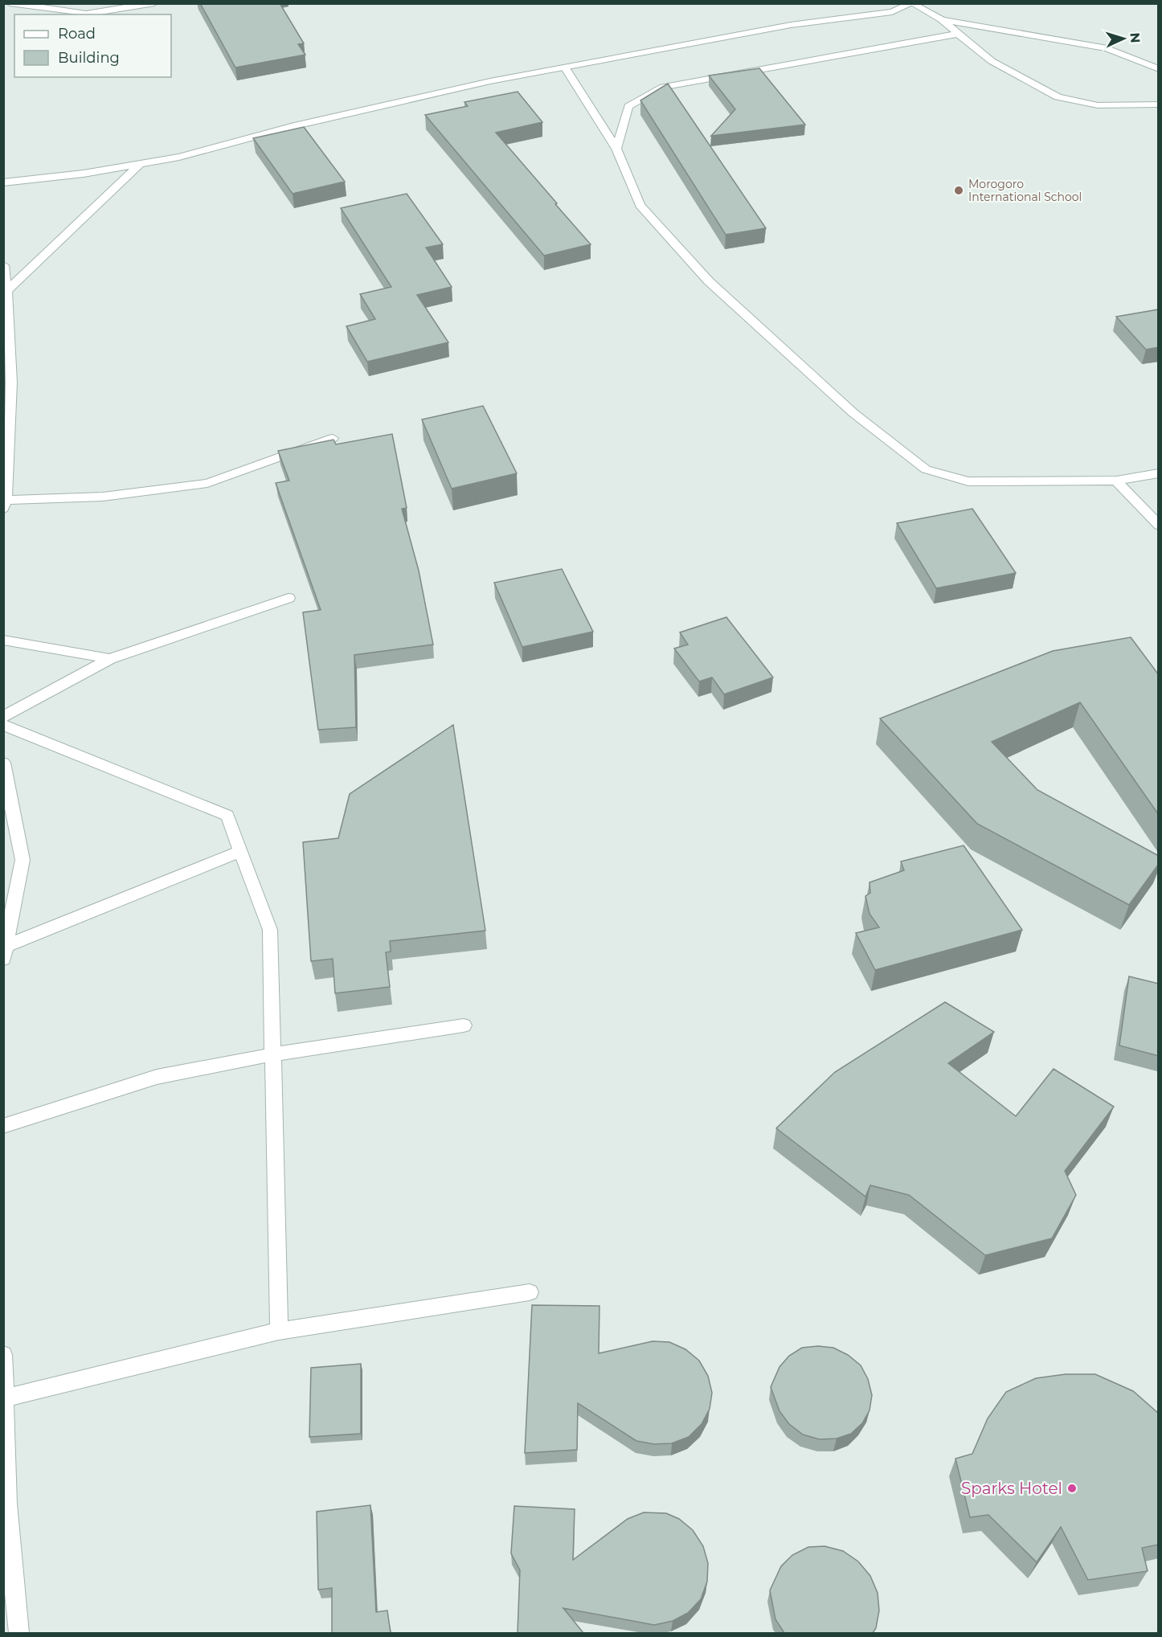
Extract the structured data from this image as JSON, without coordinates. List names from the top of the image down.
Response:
{
  "places": ["Morogoro International School", "Sparks Hotel"],
  "legend": ["Road", "Building"],
  "north": "right"
}
